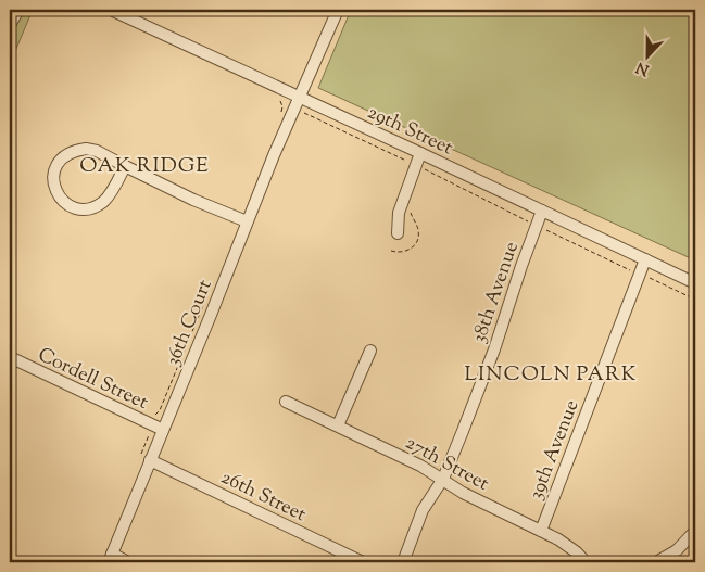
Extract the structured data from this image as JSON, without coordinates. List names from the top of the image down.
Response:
{
  "streets": {
    "street": [
      "29th Street",
      "38th Avenue",
      "36th Court",
      "Cordell Street",
      "39th Avenue",
      "27th Street",
      "26th Street"
    ]
  },
  "crossings": [
    ["29th Street", "38th Avenue"],
    ["29th Street", "36th Court"],
    ["29th Street", "39th Avenue"],
    ["38th Avenue", "27th Street"],
    ["36th Court", "Cordell Street"],
    ["36th Court", "26th Street"],
    ["39th Avenue", "27th Street"]
  ],
  "districts": ["OAK RIDGE", "LINCOLN PARK"],
  "north": "bottom"
}
